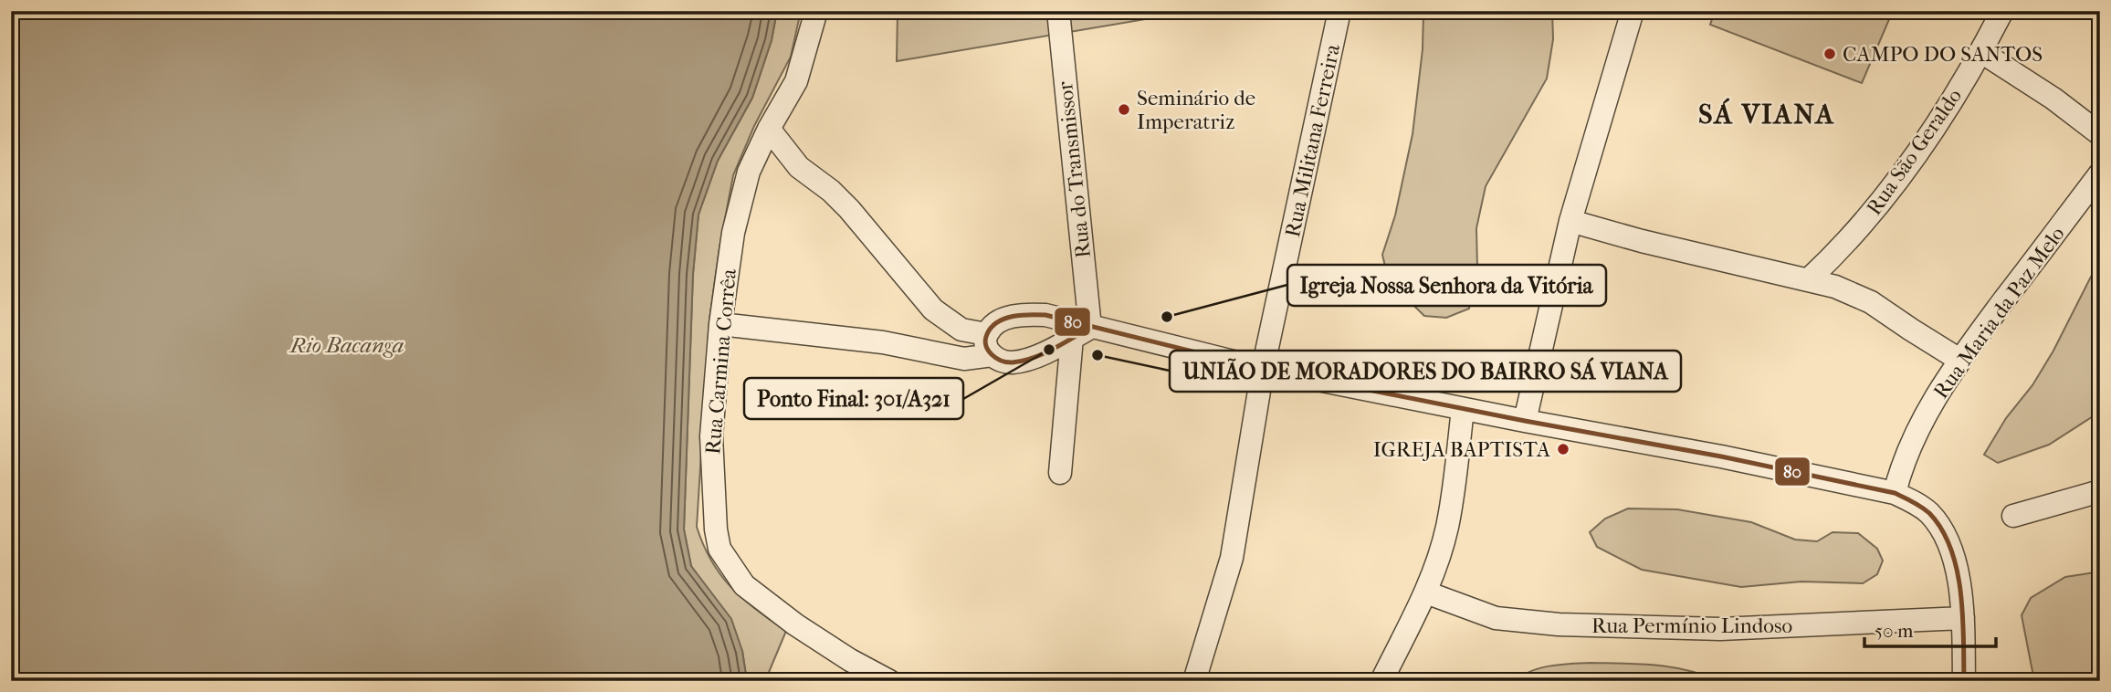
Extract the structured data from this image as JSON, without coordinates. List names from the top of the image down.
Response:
{
  "streets": {
    "street": [
      "Rua Militana Ferreira",
      "Rua São Geraldo",
      "Rua do Transmissor",
      "Rua Maria da Paz Melo",
      "Rua Carmina Corrêa",
      "Rua Permínio Lindoso"
    ]
  },
  "districts": ["SÁ VIANA"],
  "water": ["Rio Bacanga"],
  "places": [
    "CAMPO DO SANTOS",
    "Seminário de Imperatriz",
    "Igreja Nossa Senhora da Vitória",
    "Ponto Final: 301/A321",
    "UNIÃO DE MORADORES DO BAIRRO SÁ VIANA",
    "IGREJA BAPTISTA"
  ],
  "lines": ["transit line 80"],
  "scale_bar": "50 m"
}
